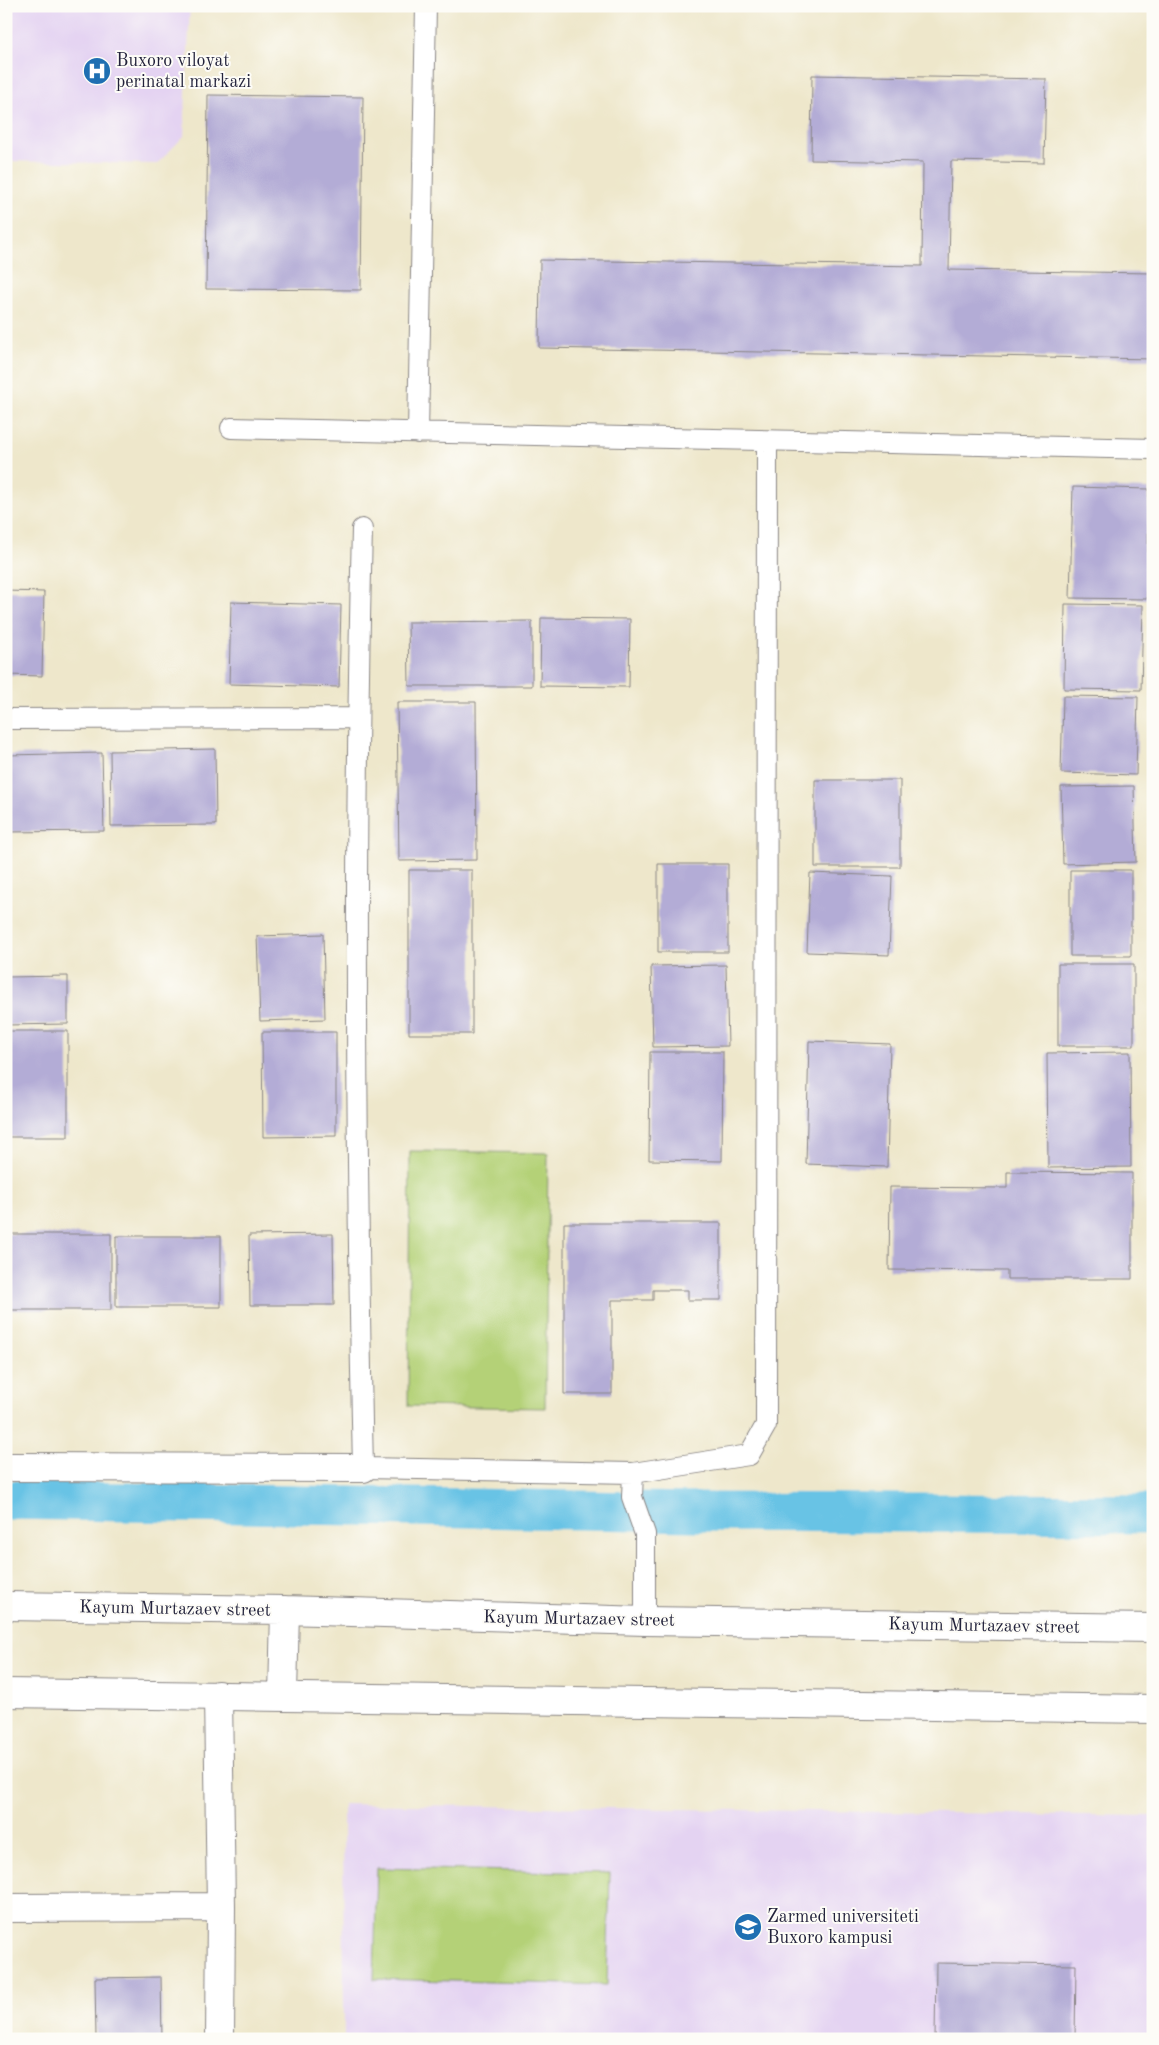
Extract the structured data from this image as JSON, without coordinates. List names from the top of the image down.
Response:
{
  "streets": {
    "street": ["Kayum Murtazaev street"]
  },
  "places": {
    "hospital": ["Buxoro viloyat perinatal markazi"],
    "school or university": ["Zarmed universiteti Buxoro kampusi"]
  }
}
